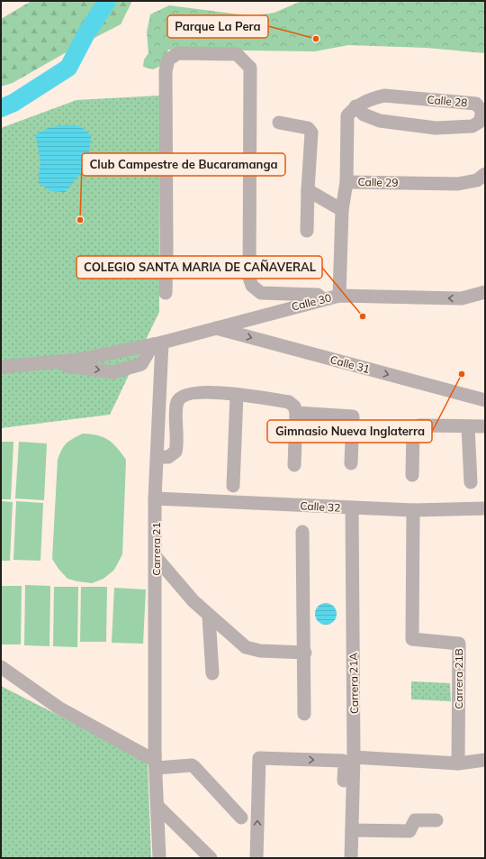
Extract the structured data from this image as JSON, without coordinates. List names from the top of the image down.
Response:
{
  "streets": {
    "street": [
      "Calle 28",
      "Calle 29",
      "Calle 30",
      "Calle 31",
      "Calle 32",
      "Carrera 21",
      "Carrera 21B",
      "Carrera 21A"
    ]
  },
  "crossings": [
    ["Calle 29", "Calle 30"],
    ["Calle 30", "Calle 31"],
    ["Calle 30", "Carrera 21"],
    ["Calle 32", "Carrera 21"],
    ["Calle 32", "Carrera 21B"],
    ["Calle 32", "Carrera 21A"]
  ],
  "one_way": ["Calle 31"],
  "places": [
    "Parque La Pera",
    "Club Campestre de Bucaramanga",
    "COLEGIO SANTA MARIA DE CAÑAVERAL",
    "Gimnasio Nueva Inglaterra"
  ]
}
